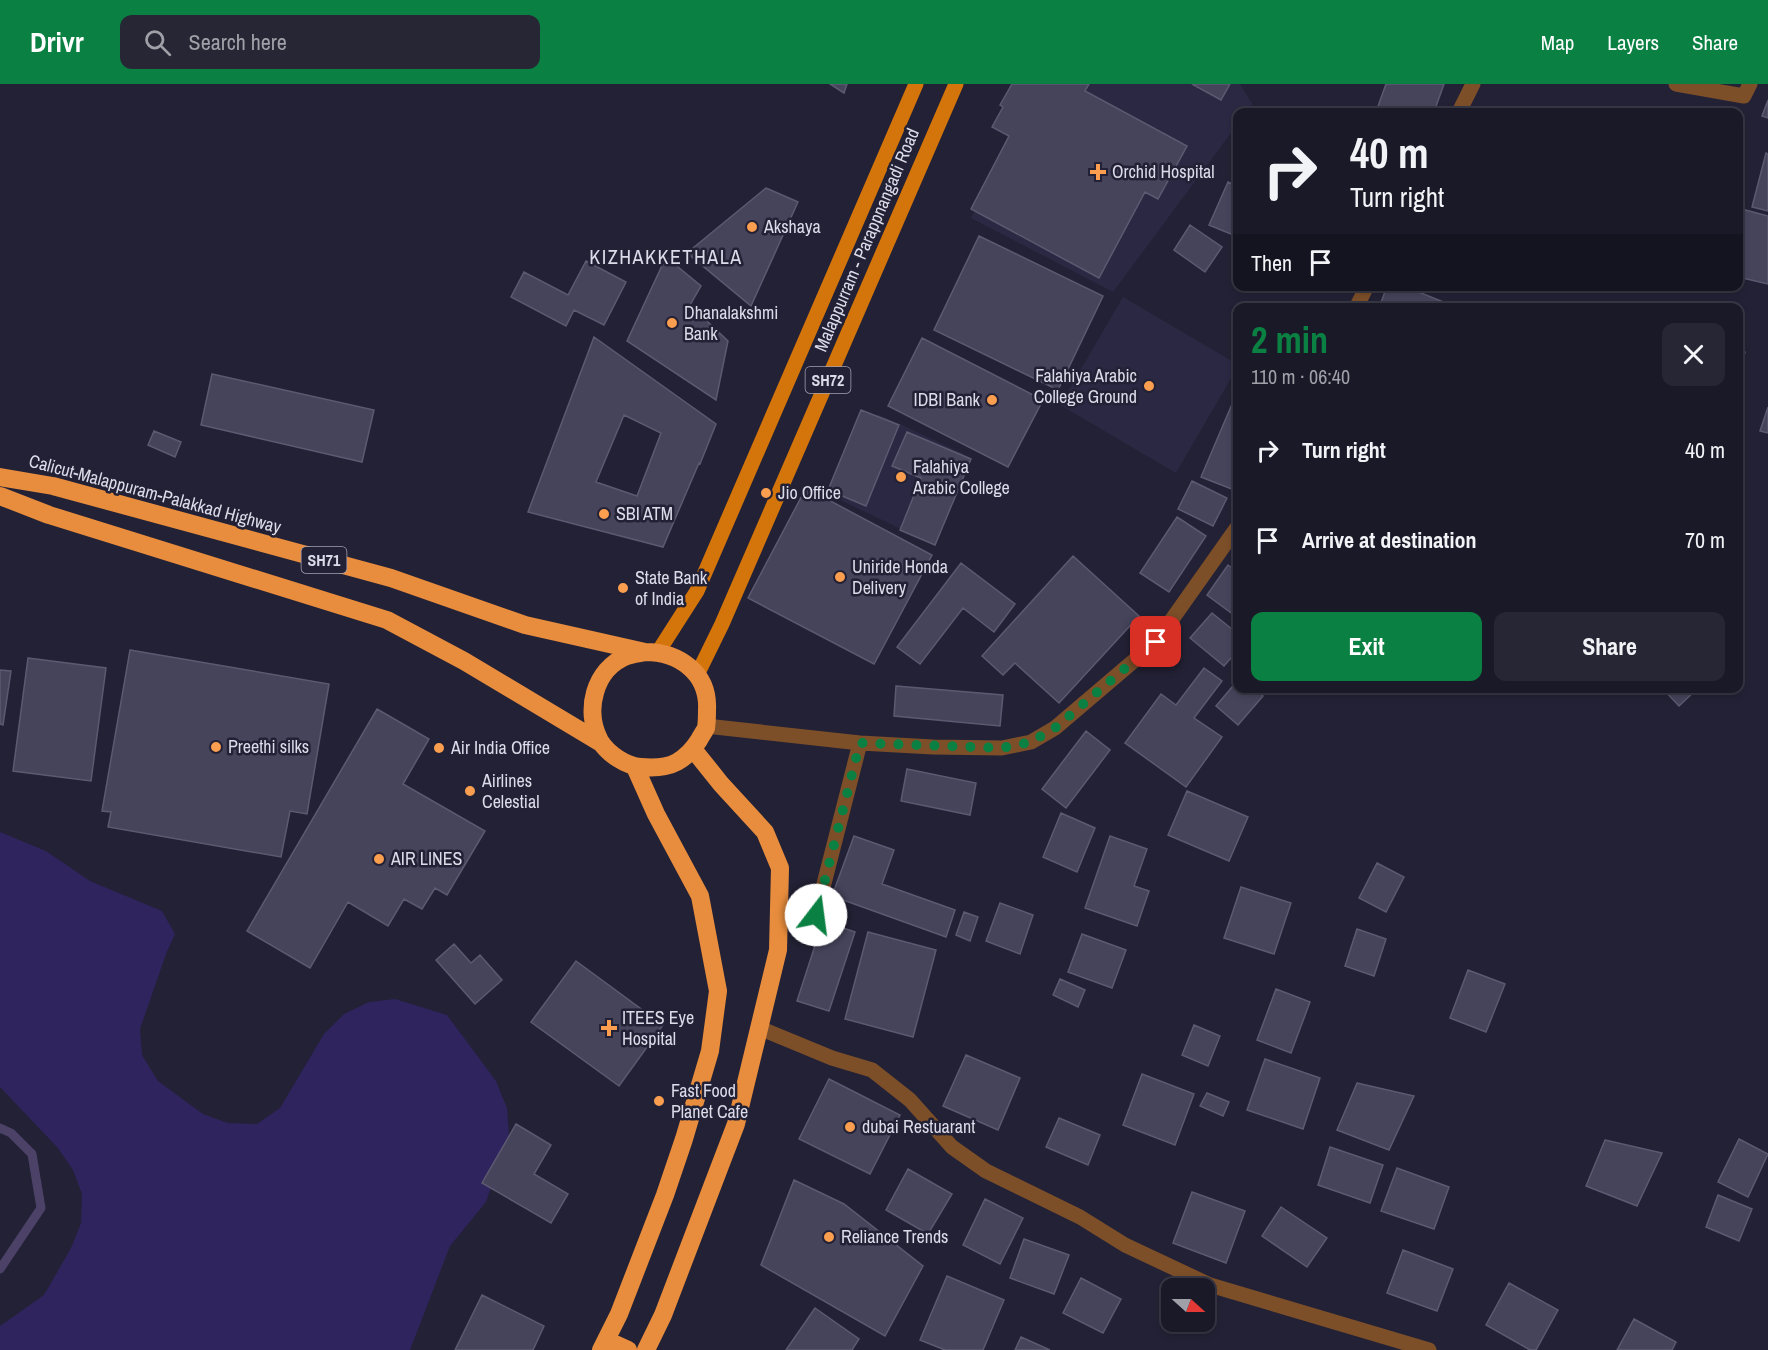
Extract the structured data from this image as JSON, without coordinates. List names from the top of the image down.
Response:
{
  "streets": {
    "highway": ["Calicut-Malappuram-Palakkad Highway", "SH71"],
    "main road": ["Malappurram - Parappnangadi Road", "SH72"]
  },
  "crossings": [
    ["Malappurram - Parappnangadi Road", "Calicut-Malappuram-Palakkad Highway"],
    ["Malappurram - Parappnangadi Road", "SH71"],
    ["Calicut-Malappuram-Palakkad Highway", "SH71"]
  ],
  "districts": ["KIZHAKKETHALA"],
  "places": {
    "health": ["Orchid Hospital", "ITEES Eye Hospital"],
    "other": [
      "Akshaya",
      "Dhanalakshmi Bank",
      "Falahiya Arabic College Ground",
      "IDBI Bank",
      "Falahiya Arabic College",
      "Jio Office",
      "SBI ATM",
      "Uniride Honda Delivery",
      "State Bank of India",
      "Preethi silks",
      "Air India Office",
      "Airlines Celestial",
      "AIR LINES",
      "Fast Food Planet Cafe",
      "dubai Restuarant",
      "Reliance Trends"
    ]
  },
  "north": "right",
  "page": {
    "header": "Drivr",
    "search": "Search here",
    "nav": ["Map", "Layers", "Share"],
    "turn": ["40 m", "Turn right"],
    "then": "Then",
    "heading": ["2 min", "110 m · 06:40"],
    "list": [
      {
        "name": "Turn right",
        "value": "40 m"
      },
      {
        "name": "Arrive at destination",
        "value": "70 m"
      }
    ],
    "buttons": ["Exit", "Share"]
  }
}
